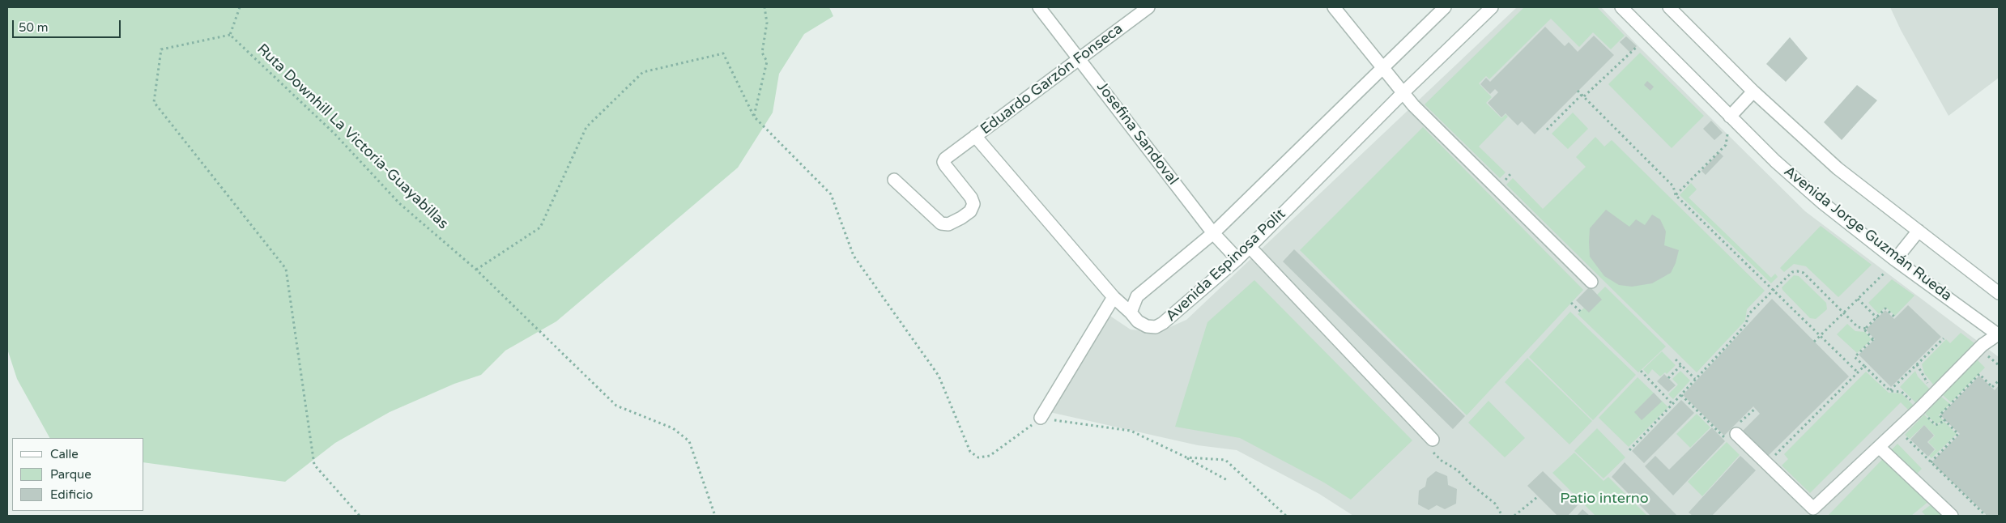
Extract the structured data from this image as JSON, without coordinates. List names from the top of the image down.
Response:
{
  "streets": {
    "street": [
      "Eduardo Garzón Fonseca",
      "Josefina Sandoval",
      "Avenida Jorge Guzmán Rueda",
      "Avenida Espinosa Polit"
    ],
    "path": ["Ruta Downhill La Victoria-Guayabillas"]
  },
  "crossings": [
    ["Eduardo Garzón Fonseca", "Josefina Sandoval"],
    ["Eduardo Garzón Fonseca", "Avenida Espinosa Polit"],
    ["Josefina Sandoval", "Avenida Espinosa Polit"]
  ],
  "parks": ["Patio interno"],
  "legend": ["Calle", "Parque", "Edificio"],
  "scale_bar": "50 m"
}
